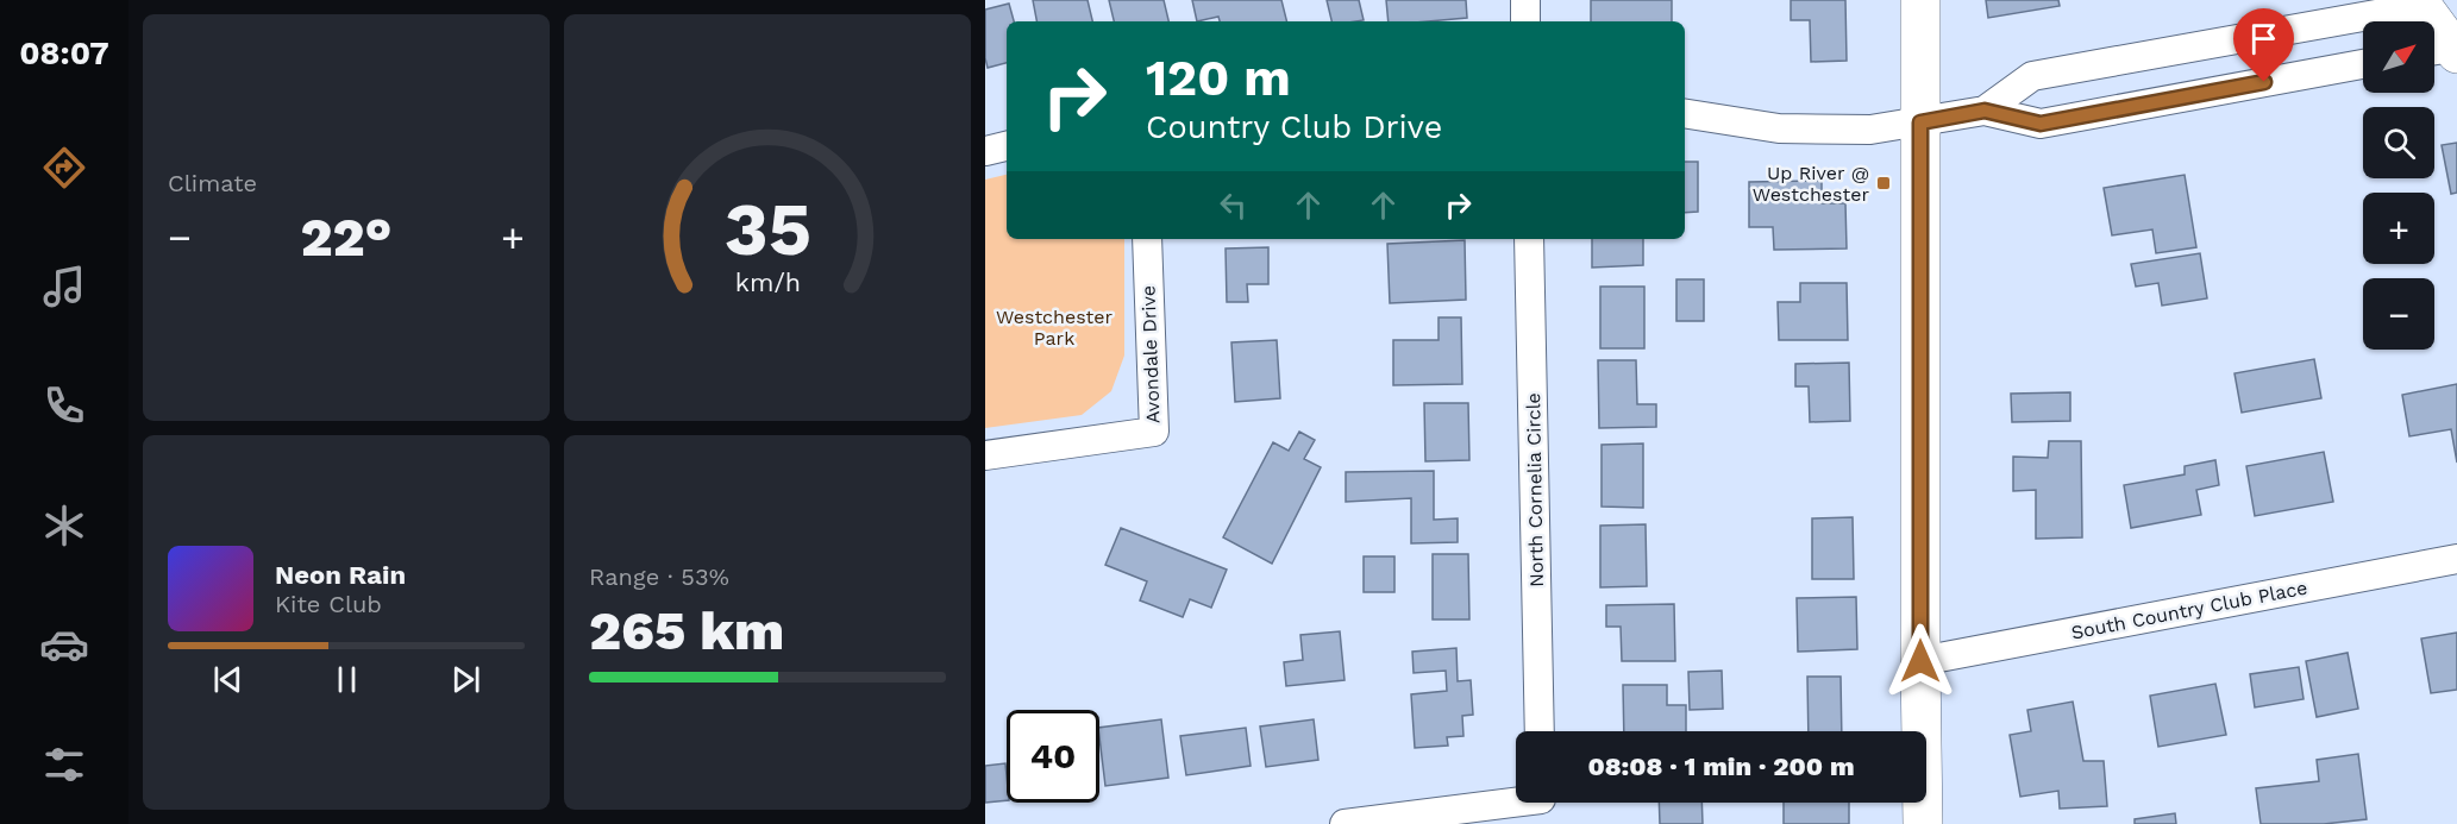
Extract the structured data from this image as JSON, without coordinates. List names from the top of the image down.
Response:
{
  "streets": {
    "street": ["Avondale Drive", "North Cornelia Circle", "South Country Club Place"]
  },
  "parks": ["Westchester Park"],
  "places": {
    "transit": ["Up River @ Westchester"]
  },
  "north": "top right",
  "page": {
    "tabs": "08:07",
    "tile": [
      "Climate",
      ["Range · 53%", "265 km"]
    ],
    "map_buttons": ["+", "−"],
    "turn": ["120 m", "Country Club Drive"],
    "heat": ["−", "22°", "+"],
    "song": ["Neon Rain", "Kite Club"],
    "limit": "40",
    "trip": "08:08 · 1 min · 200 m",
    "gauge": ["35", "km/h"]
  }
}
